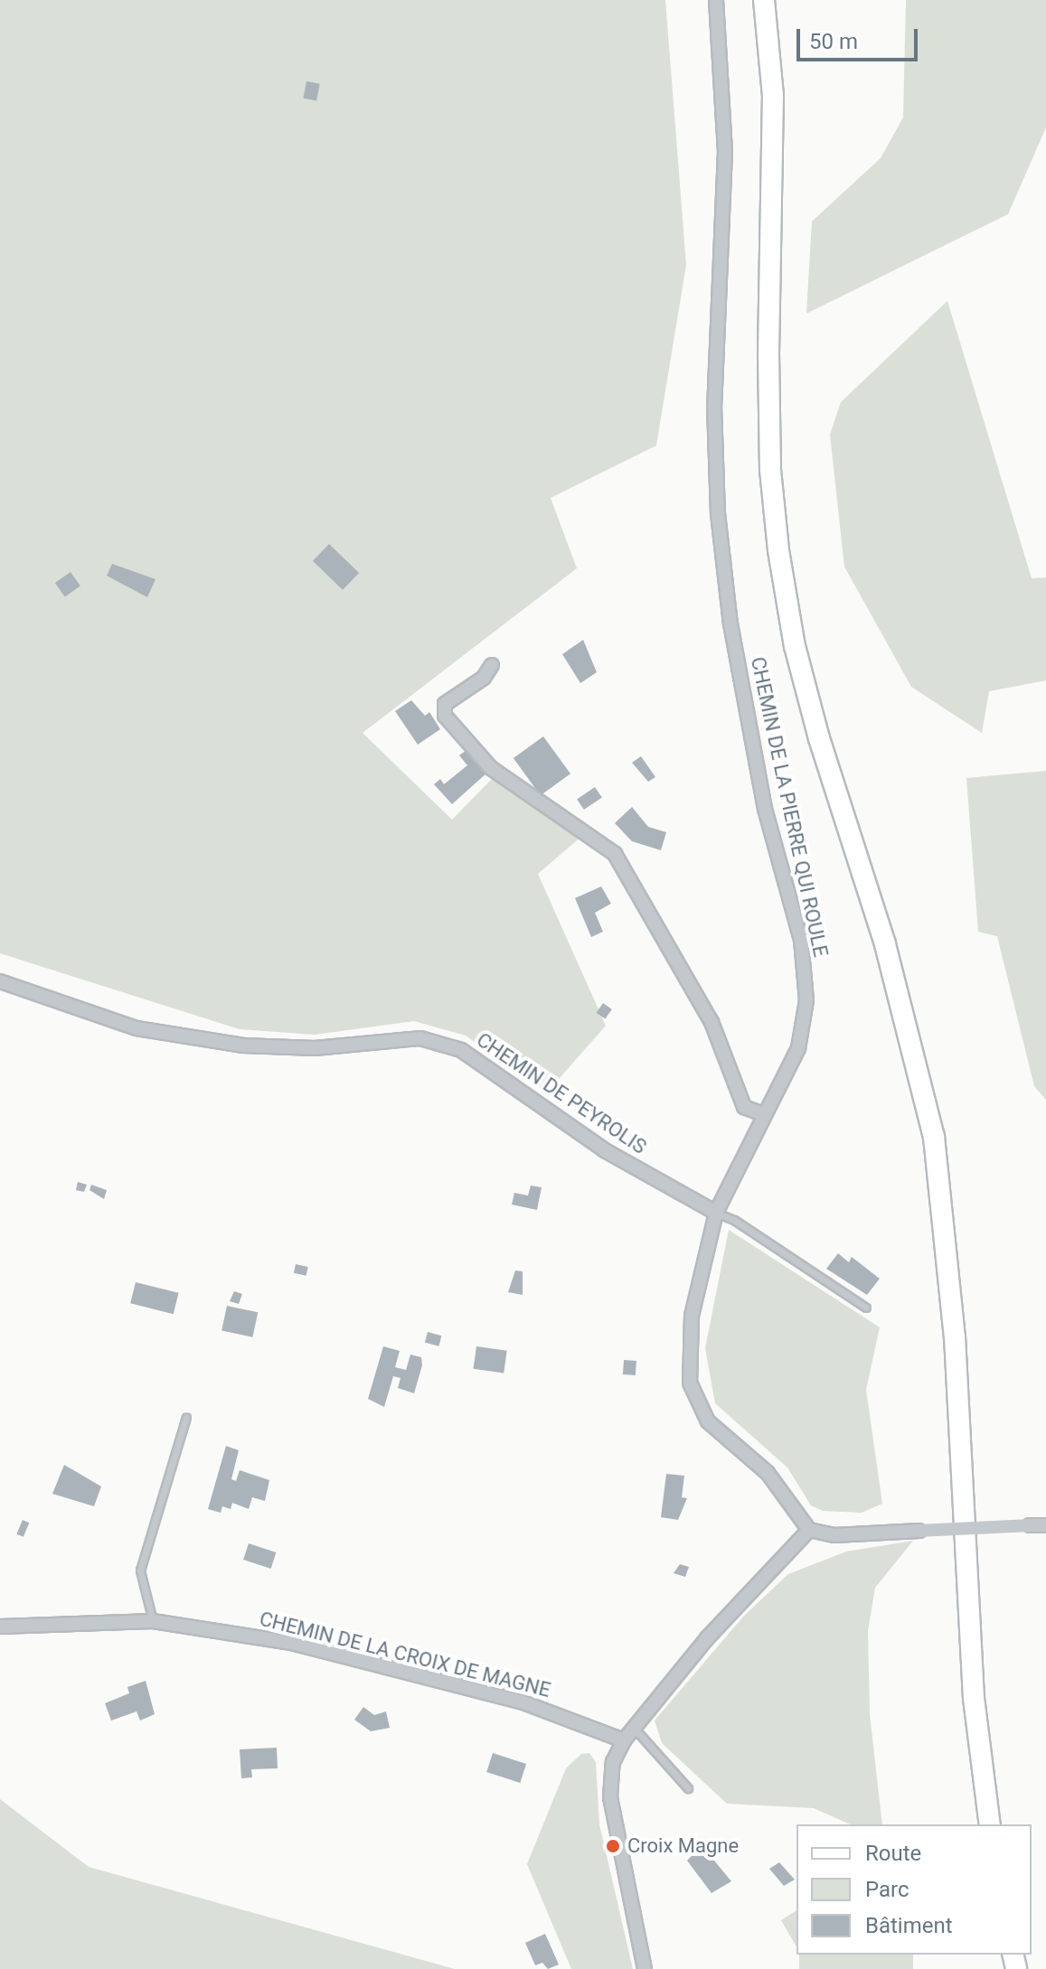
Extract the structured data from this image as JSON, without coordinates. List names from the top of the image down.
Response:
{
  "streets": {
    "street": ["CHEMIN DE LA PIERRE QUI ROULE", "CHEMIN DE PEYROLIS", "CHEMIN DE LA CROIX DE MAGNE"]
  },
  "crossings": [
    ["CHEMIN DE LA PIERRE QUI ROULE", "CHEMIN DE PEYROLIS"]
  ],
  "places": ["Croix Magne"],
  "legend": ["Route", "Parc", "Bâtiment"],
  "scale_bar": "50 m"
}
